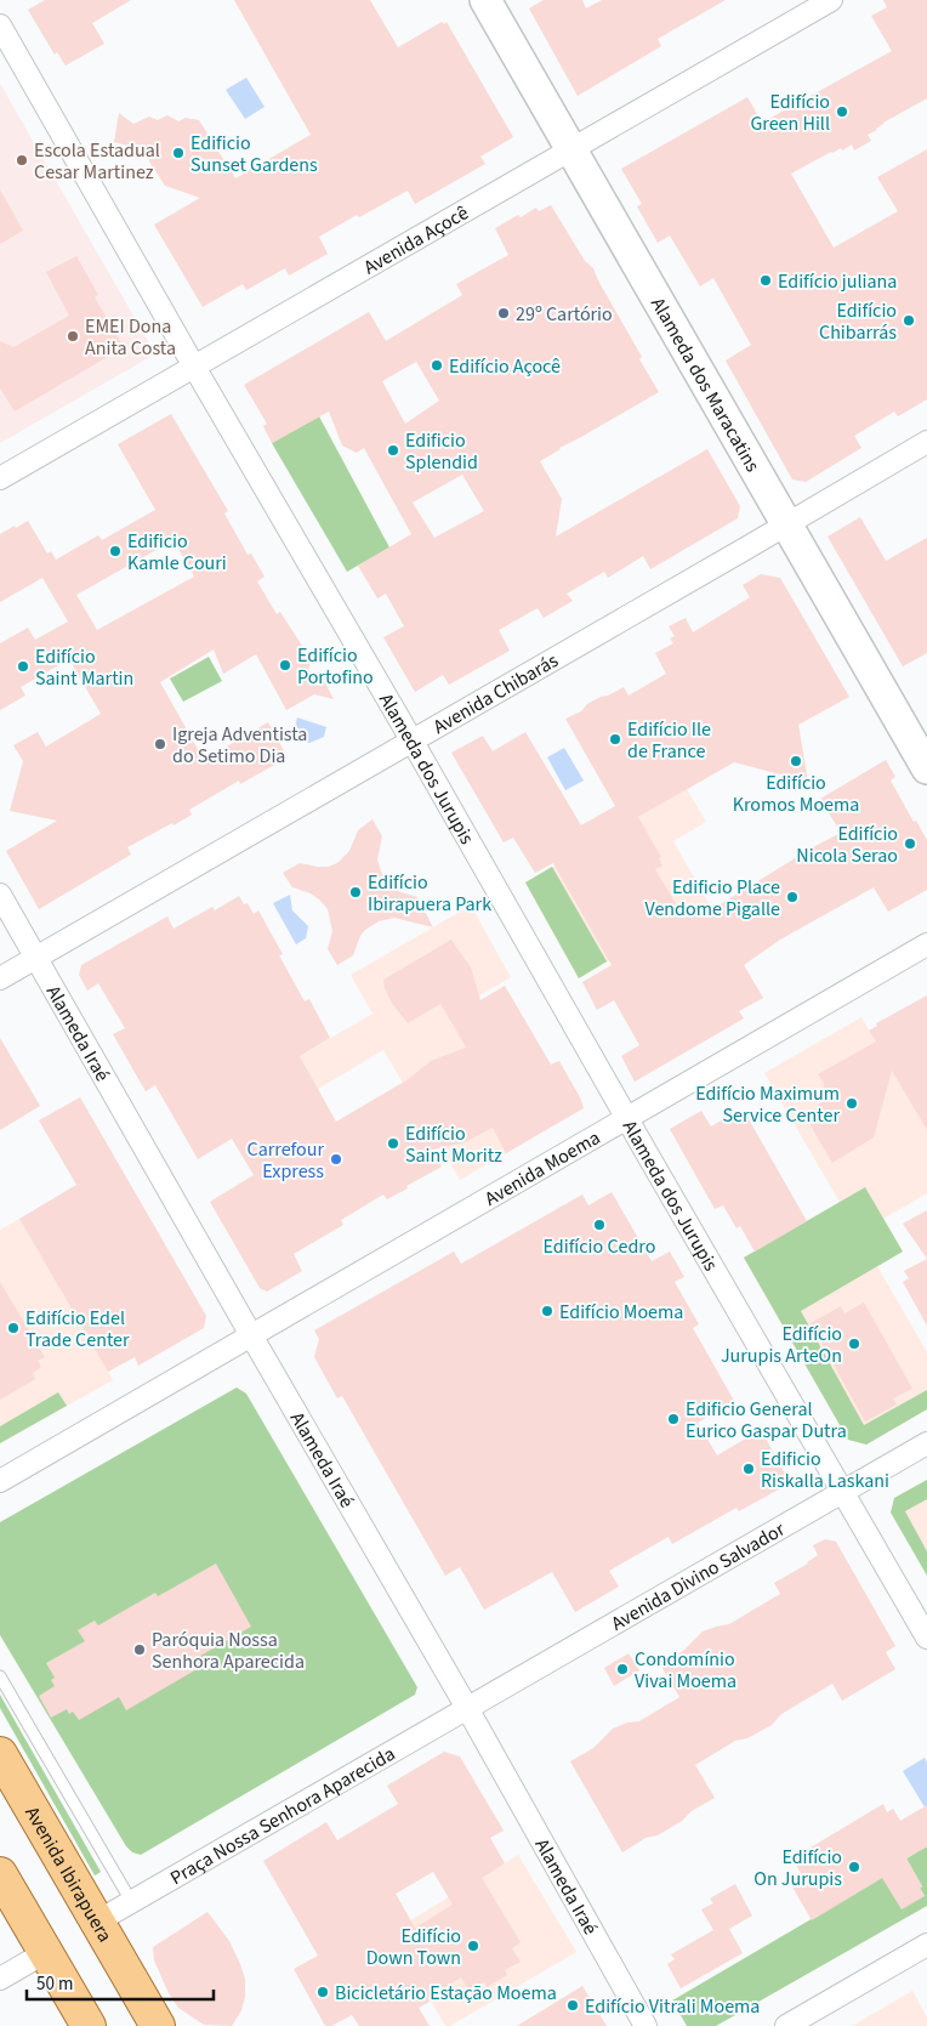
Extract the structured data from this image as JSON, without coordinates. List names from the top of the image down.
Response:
{
  "streets": {
    "main road": ["Alameda dos Maracatins", "Avenida Ibirapuera"],
    "street": [
      "Avenida Açocê",
      "Avenida Chibarás",
      "Alameda dos Jurupis",
      "Alameda Iraé",
      "Avenida Moema",
      "Avenida Divino Salvador",
      "Praça Nossa Senhora Aparecida"
    ]
  },
  "crossings": [
    ["Avenida Açocê", "Alameda dos Maracatins"],
    ["Avenida Açocê", "Alameda dos Jurupis"],
    ["Alameda dos Maracatins", "Avenida Chibarás"],
    ["Avenida Chibarás", "Alameda dos Jurupis"],
    ["Avenida Chibarás", "Alameda Iraé"],
    ["Alameda dos Jurupis", "Avenida Moema"],
    ["Alameda dos Jurupis", "Avenida Divino Salvador"],
    ["Alameda Iraé", "Avenida Moema"],
    ["Alameda Iraé", "Avenida Divino Salvador"],
    ["Alameda Iraé", "Praça Nossa Senhora Aparecida"],
    ["Avenida Divino Salvador", "Praça Nossa Senhora Aparecida"],
    ["Praça Nossa Senhora Aparecida", "Avenida Ibirapuera"]
  ],
  "places": [
    "Edifício Green Hill",
    "Edificio Sunset Gardens",
    "Escola Estadual Cesar Martinez",
    "Edifício juliana",
    "29º Cartório",
    "Edifício Chibarrás",
    "EMEI Dona Anita Costa",
    "Edifício Açocê",
    "Edificio Splendid",
    "Edificio Kamle Couri",
    "Edifício Portofino",
    "Edifício Saint Martin",
    "Edifício Ile de France",
    "Igreja Adventista do Setimo Dia",
    "Edifício Kromos Moema",
    "Edifício Nicola Serao",
    "Edifício Ibirapuera Park",
    "Edificio Place Vendome Pigalle",
    "Edifício Maximum Service Center",
    "Edifício Saint Moritz",
    "Carrefour Express",
    "Edifício Cedro",
    "Edifício Moema",
    "Edifício Edel Trade Center",
    "Edifício Jurupis ArteOn",
    "Edificio General Eurico Gaspar Dutra",
    "Edificio Riskalla Laskani",
    "Paróquia Nossa Senhora Aparecida",
    "Condomínio Vivai Moema",
    "Edifício On Jurupis",
    "Edifício Down Town",
    "Bicicletário Estação Moema",
    "Edifício Vitrali Moema"
  ],
  "scale_bar": "50 m"
}
